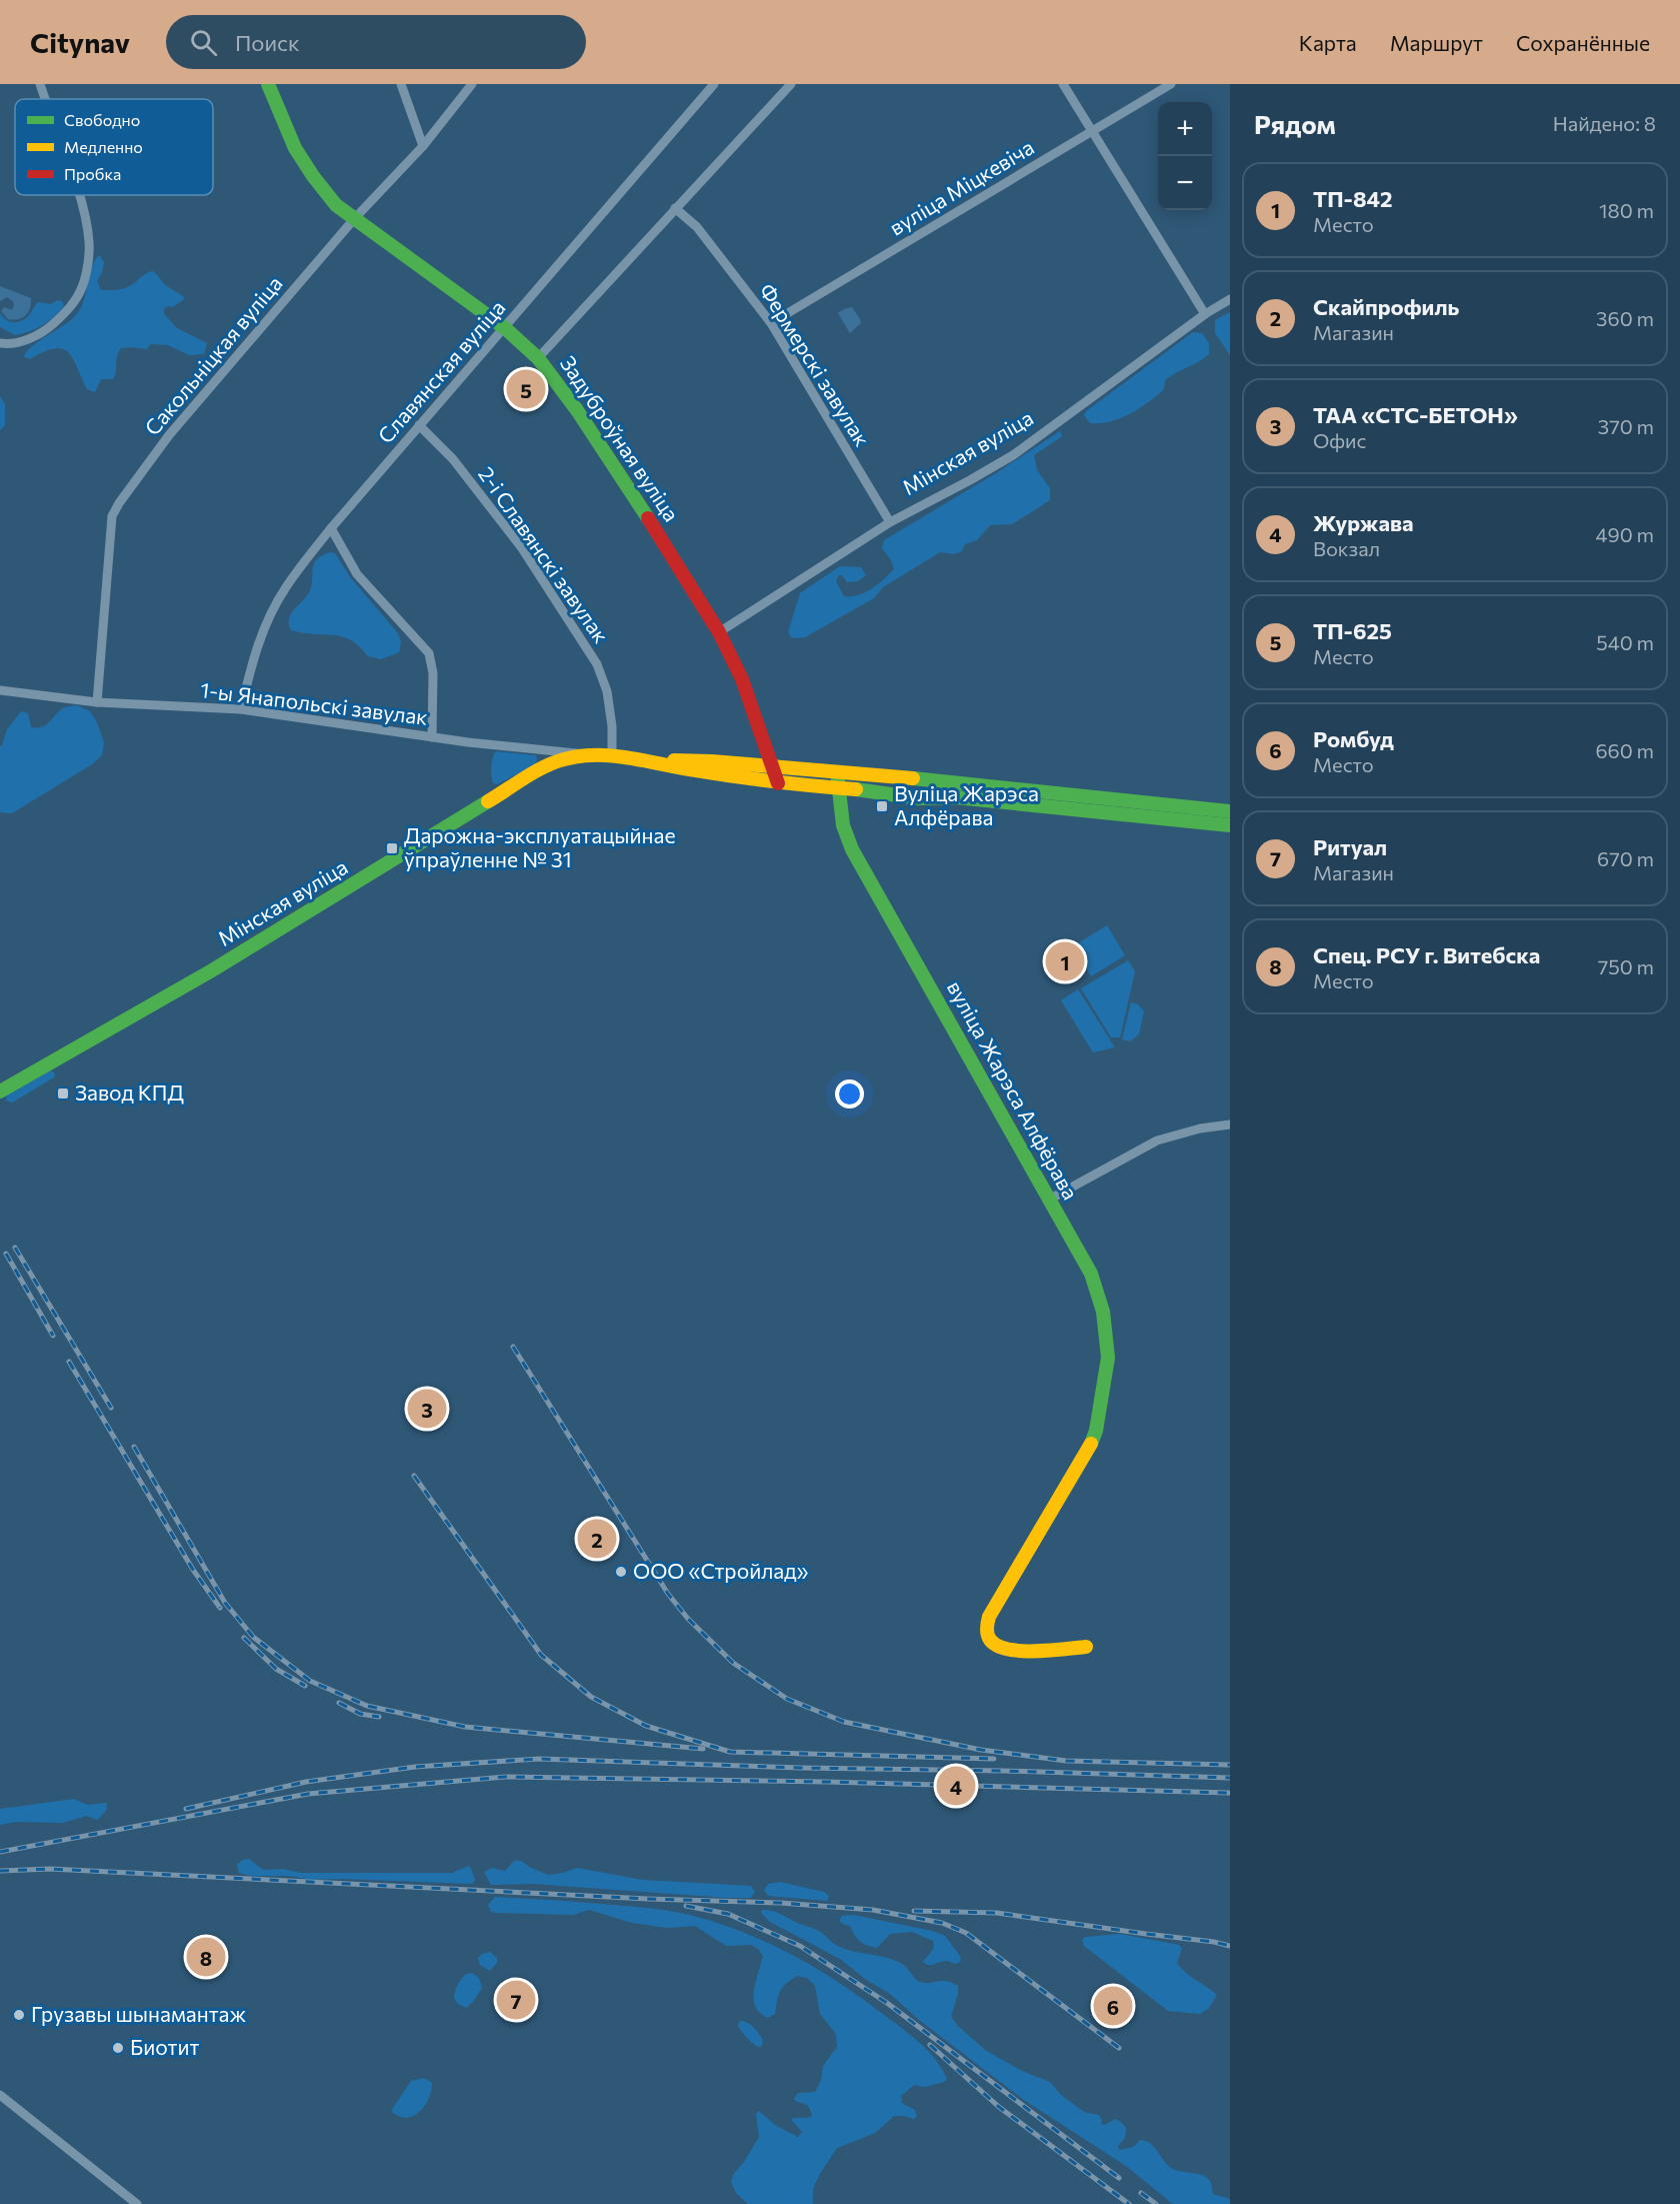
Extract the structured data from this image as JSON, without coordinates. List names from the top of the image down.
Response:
{
  "streets": {
    "main road": ["Задуброўная вуліца", "Мінская вуліца", "вуліца Жарэса Алфёрава"],
    "street": [
      "вуліца Міцкевіча",
      "Сакольніцкая вуліца",
      "Фермерскі завулак",
      "Славянская вуліца",
      "2-і Славянскі завулак",
      "1-ы Янапольскі завулак"
    ]
  },
  "crossings": [
    ["вуліца Міцкевіча", "Фермерскі завулак"],
    ["Сакольніцкая вуліца", "Задуброўная вуліца"],
    ["Сакольніцкая вуліца", "1-ы Янапольскі завулак"],
    ["Фермерскі завулак", "Мінская вуліца"],
    ["Славянская вуліца", "Задуброўная вуліца"],
    ["Славянская вуліца", "2-і Славянскі завулак"],
    ["Славянская вуліца", "1-ы Янапольскі завулак"],
    ["Задуброўная вуліца", "Мінская вуліца"],
    ["Мінская вуліца", "2-і Славянскі завулак"],
    ["Мінская вуліца", "1-ы Янапольскі завулак"]
  ],
  "places": {
    "transit": ["Вуліца Жарэса Алфёрава", "Дарожна-эксплуатацыйнае ўпраўленне № 31", "Завод КПД"],
    "other": ["ООО «Стройлад»", "Грузавы шынамантаж", "Биотит"]
  },
  "legend": ["Свободно", "Медленно", "Пробка"],
  "page": {
    "header": "Citynav",
    "search": "Поиск",
    "nav": ["Карта", "Маршрут", "Сохранённые"],
    "heading": ["Рядом", "Найдено: 8"],
    "map_buttons": ["+", "−"],
    "list": [
      {
        "mark": "1",
        "name": "ТП-842",
        "note": "Место",
        "value": "180 m"
      },
      {
        "mark": "2",
        "name": "Скайпрофиль",
        "note": "Магазин",
        "value": "360 m"
      },
      {
        "mark": "3",
        "name": "ТАА «СТС-БЕТОН»",
        "note": "Офис",
        "value": "370 m"
      },
      {
        "mark": "4",
        "name": "Журжава",
        "note": "Вокзал",
        "value": "490 m"
      },
      {
        "mark": "5",
        "name": "ТП-625",
        "note": "Место",
        "value": "540 m"
      },
      {
        "mark": "6",
        "name": "Ромбуд",
        "note": "Место",
        "value": "660 m"
      },
      {
        "mark": "7",
        "name": "Ритуал",
        "note": "Магазин",
        "value": "670 m"
      },
      {
        "mark": "8",
        "name": "Спец. РСУ г. Витебска",
        "note": "Место",
        "value": "750 m"
      }
    ],
    "pins": [
      "5",
      "1",
      "3",
      "2",
      "4",
      "8",
      "7",
      "6"
    ]
  }
}
